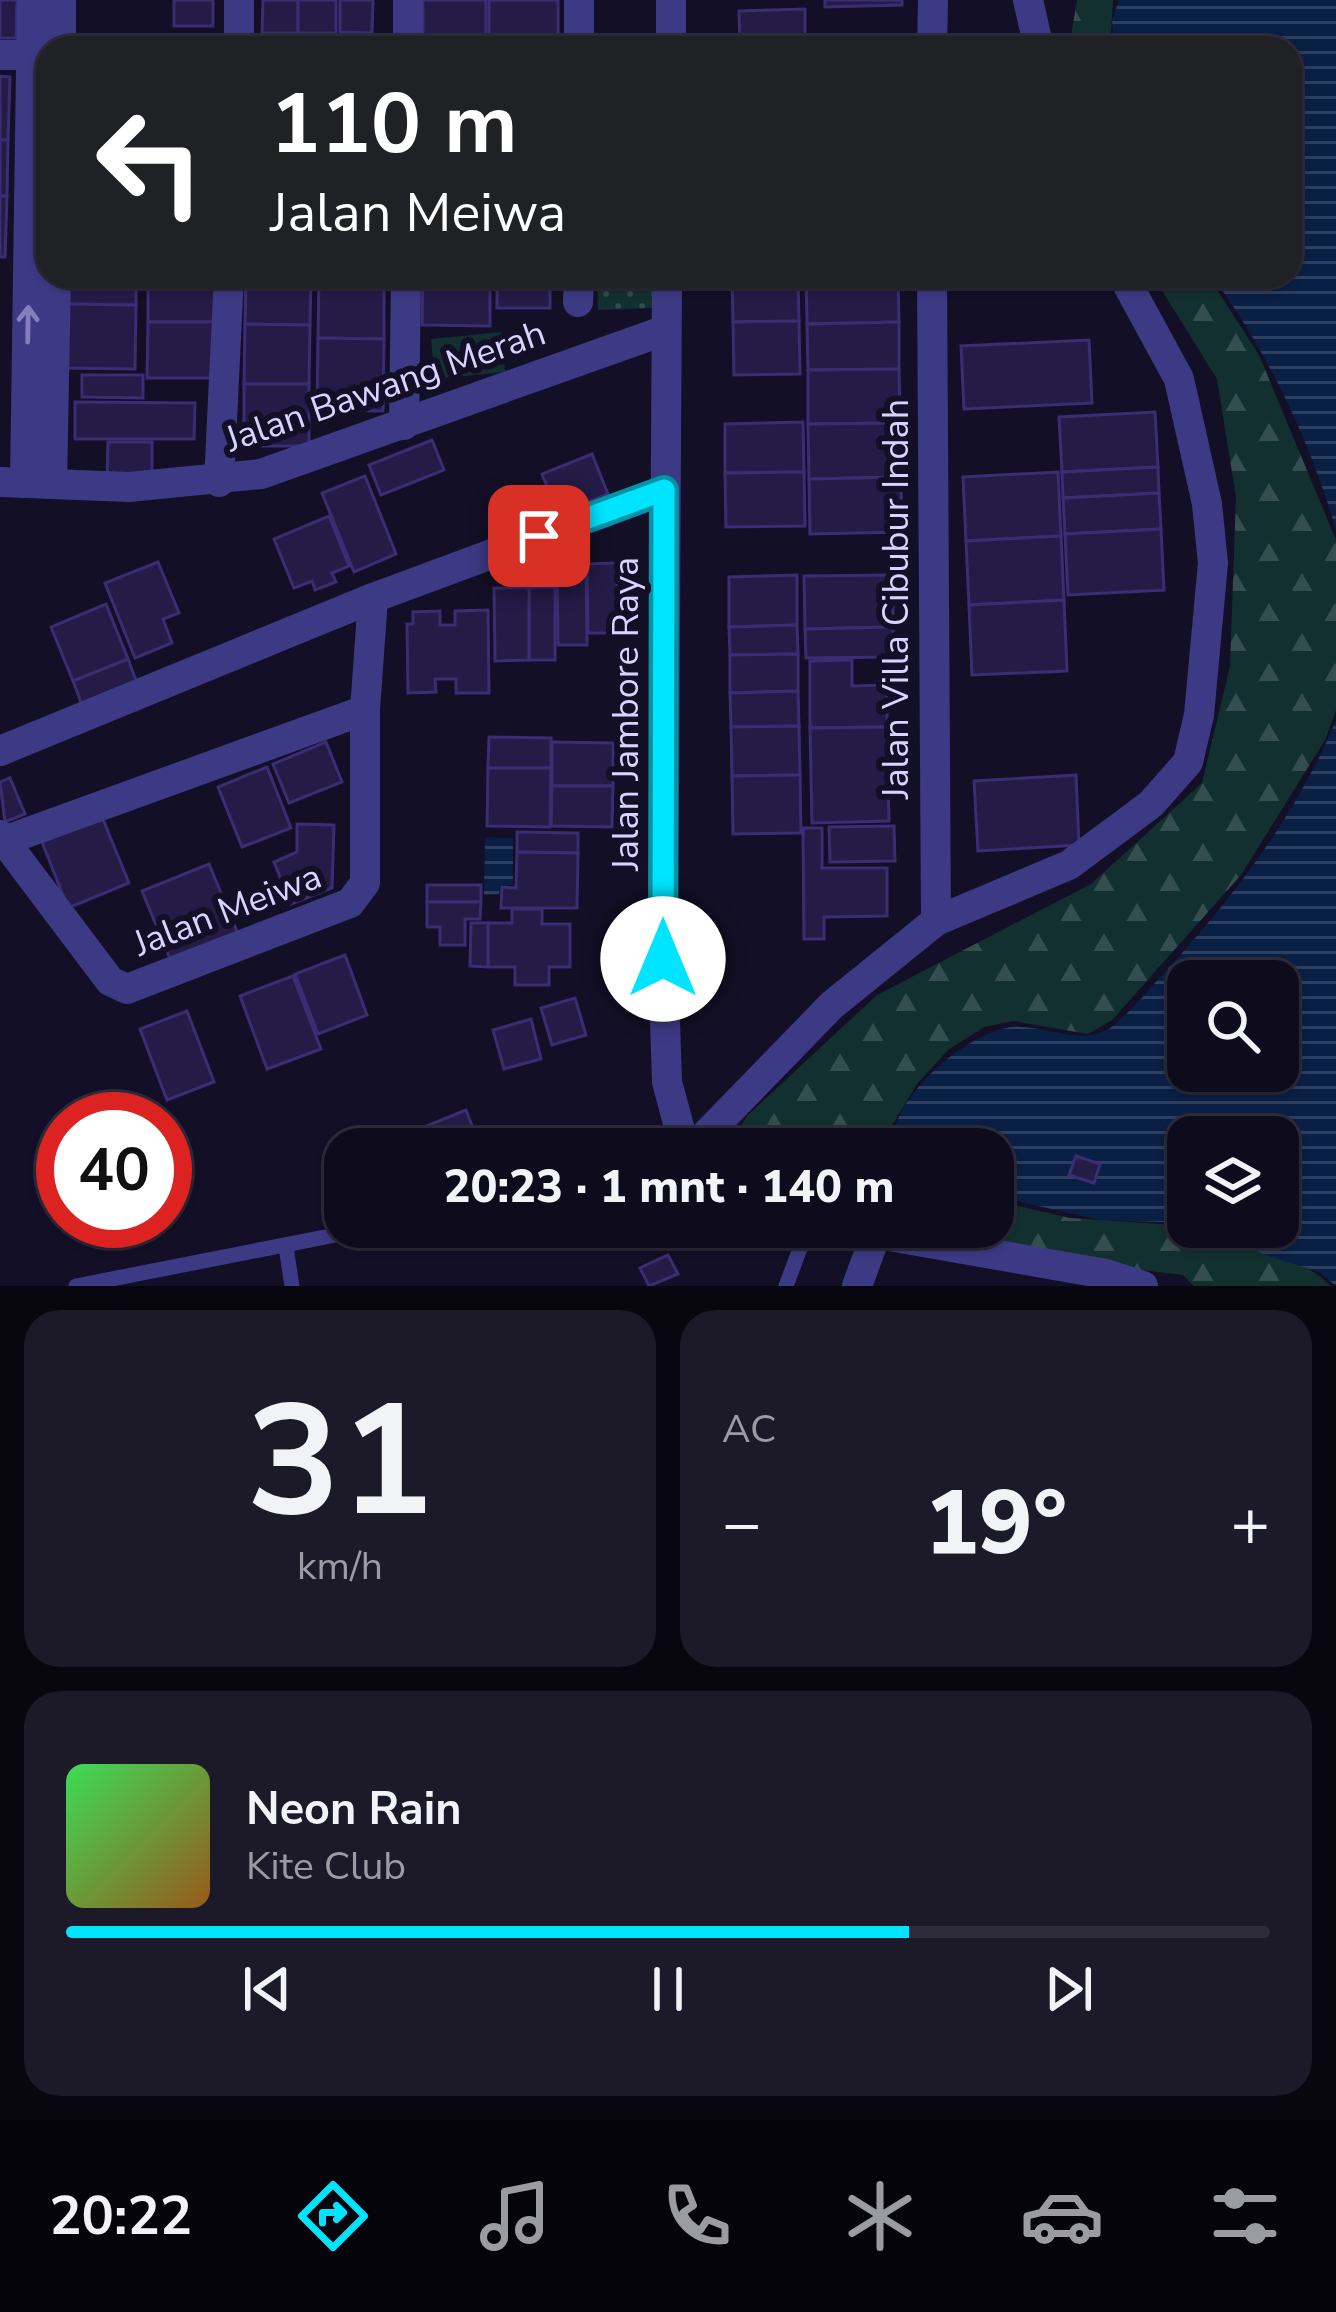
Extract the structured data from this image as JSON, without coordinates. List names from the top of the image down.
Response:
{
  "streets": {
    "street": [
      "Jalan Bawang Merah",
      "Jalan Villa Cibubur Indah",
      "Jalan Jambore Raya",
      "Jalan Meiwa"
    ]
  },
  "crossings": [
    ["Jalan Bawang Merah", "Jalan Jambore Raya"]
  ],
  "page": {
    "turn": ["110 m", "Jalan Meiwa"],
    "limit": "40",
    "trip": "20:23 · 1 mnt · 140 m",
    "tile": [
      ["31", "km/h"],
      "AC"
    ],
    "heat": ["−", "19°", "+"],
    "song": ["Neon Rain", "Kite Club"],
    "tabs": "20:22"
  }
}
